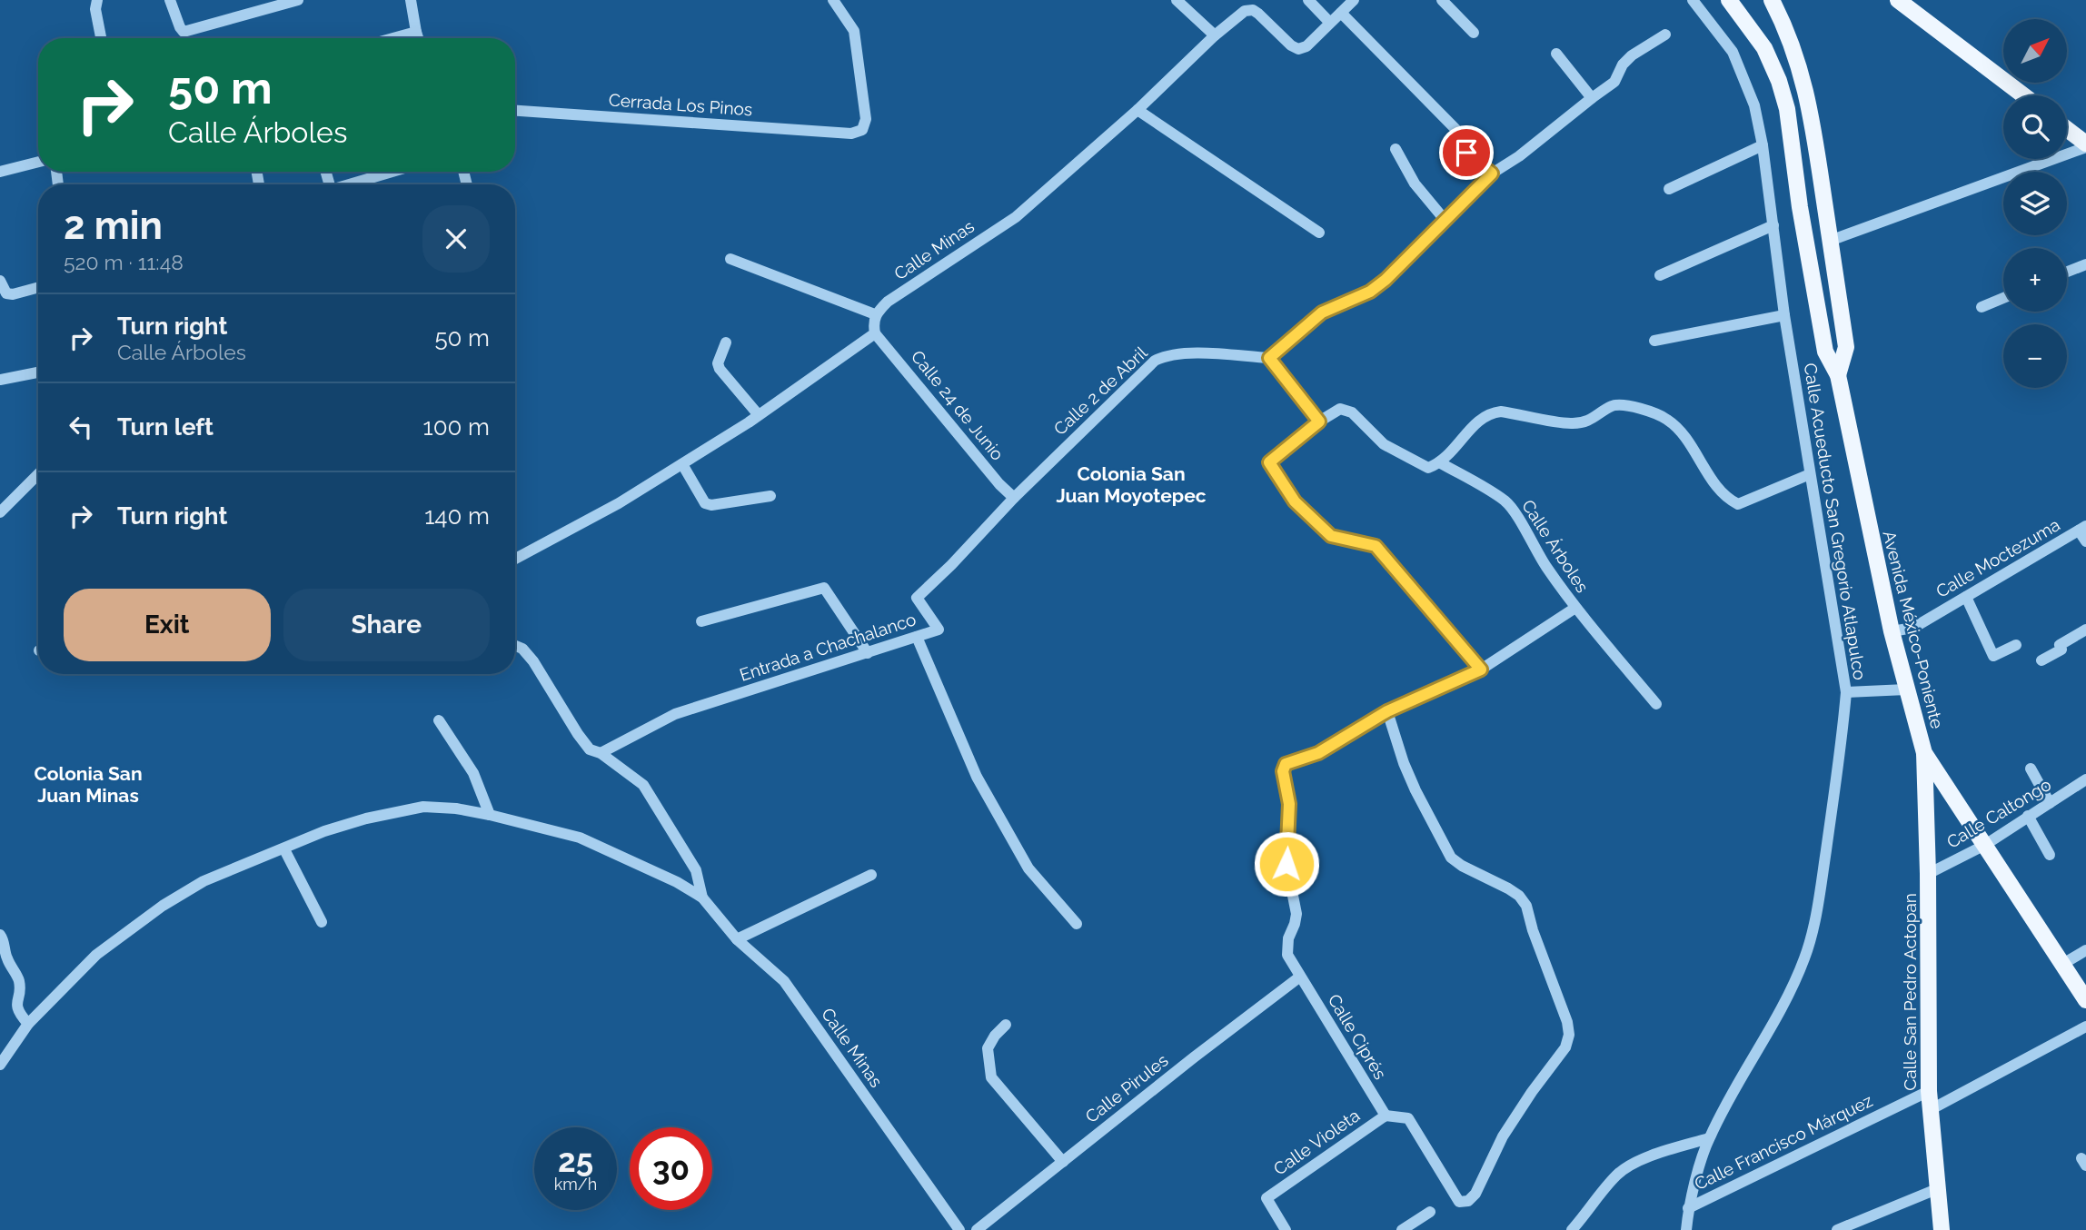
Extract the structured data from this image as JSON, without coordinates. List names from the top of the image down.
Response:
{
  "streets": {
    "main road": ["Avenida México-Poniente", "Calle San Pedro Actopan"],
    "street": [
      "Cerrada Los Pinos",
      "Calle Minas",
      "Calle 2 de Abril",
      "Calle 24 de Junio",
      "Calle Acueducto San Gregorio Atlapulco",
      "Calle Árboles",
      "Calle Moctezuma",
      "Entrada a Chachalanco",
      "Calle Caltongo",
      "Calle Ciprés",
      "Calle Pirules",
      "Calle Violeta",
      "Calle Francisco Márquez"
    ]
  },
  "crossings": [
    ["Calle 2 de Abril", "Calle 24 de Junio"],
    ["Calle 2 de Abril", "Entrada a Chachalanco"],
    ["Calle 24 de Junio", "Entrada a Chachalanco"],
    ["Calle Acueducto San Gregorio Atlapulco", "Calle Francisco Márquez"],
    ["Calle Árboles", "Calle Ciprés"],
    ["Calle Árboles", "Calle Pirules"],
    ["Calle Moctezuma", "Avenida México-Poniente"],
    ["Avenida México-Poniente", "Calle Caltongo"],
    ["Avenida México-Poniente", "Calle San Pedro Actopan"],
    ["Calle Caltongo", "Calle San Pedro Actopan"],
    ["Calle San Pedro Actopan", "Calle Francisco Márquez"],
    ["Calle Ciprés", "Calle Pirules"],
    ["Calle Ciprés", "Calle Violeta"]
  ],
  "districts": ["Colonia San Juan Moyotepec", "Colonia San Juan Minas"],
  "north": "top right",
  "page": {
    "map_buttons": ["+", "−"],
    "turn": ["50 m", "Calle Árboles"],
    "heading": ["2 min", "520 m · 11:48"],
    "list": [
      {
        "name": "Turn right",
        "note": "Calle Árboles",
        "value": "50 m"
      },
      {
        "name": "Turn left",
        "value": "100 m"
      },
      {
        "name": "Turn right",
        "value": "140 m"
      }
    ],
    "buttons": ["Exit", "Share"],
    "speed": "25 km/h",
    "limit": "30"
  }
}
